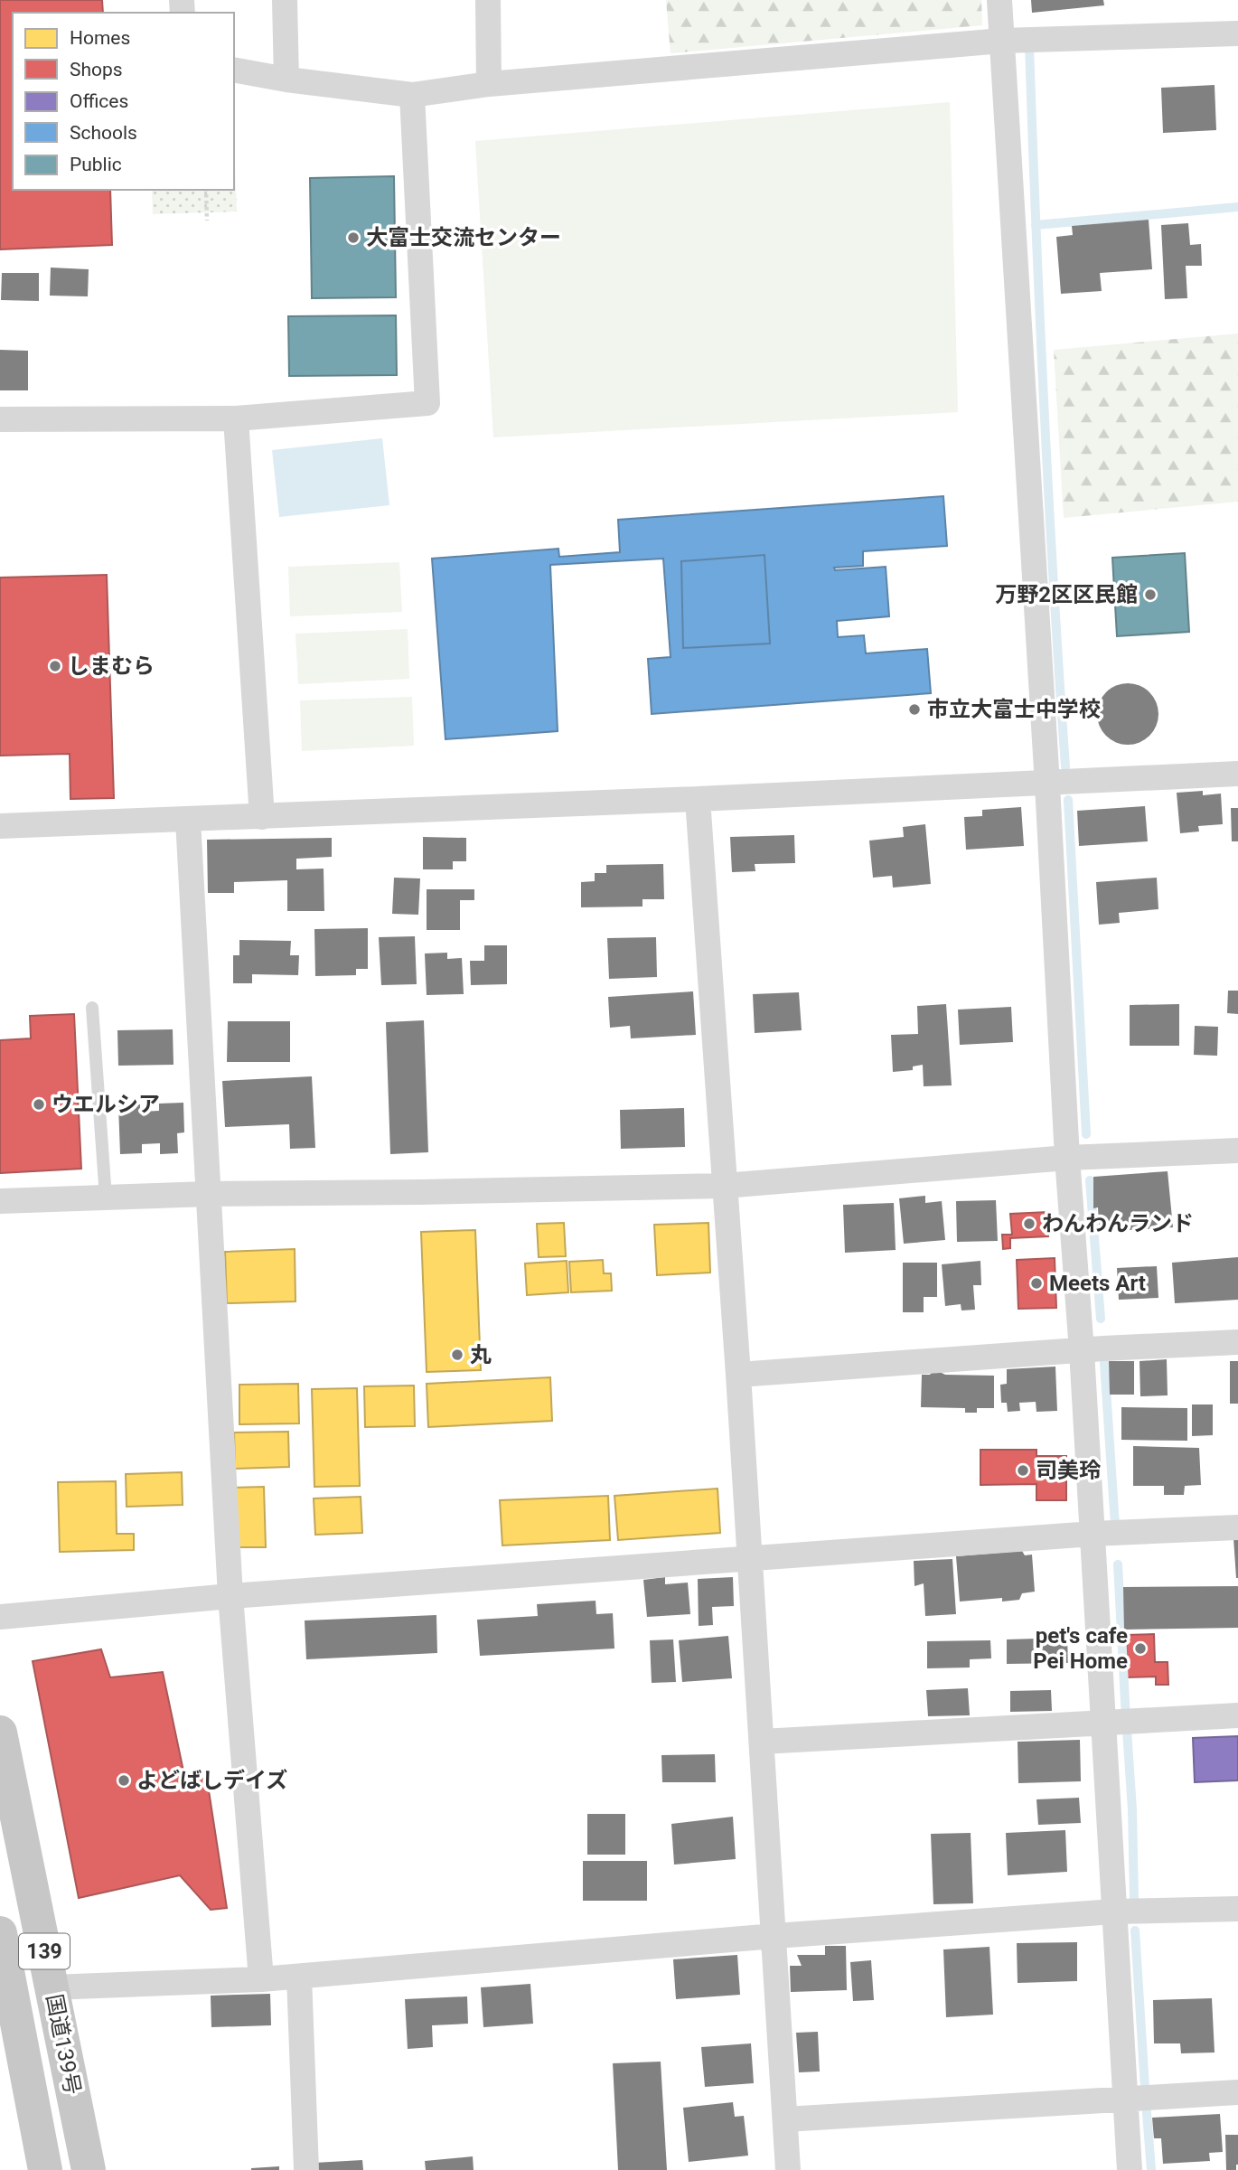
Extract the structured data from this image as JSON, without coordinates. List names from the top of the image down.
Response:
{
  "streets": {
    "highway": ["139", "国道139号"]
  },
  "places": [
    "大富士交流センター",
    "万野2区区民館",
    "しまむら",
    "市立大富士中学校",
    "ウエルシア",
    "わんわんランド",
    "Meets Art",
    "丸",
    "司美玲",
    "pet's cafe Pei Home",
    "よどばしデイズ"
  ],
  "legend": [
    "Homes",
    "Shops",
    "Offices",
    "Schools",
    "Public"
  ]
}
